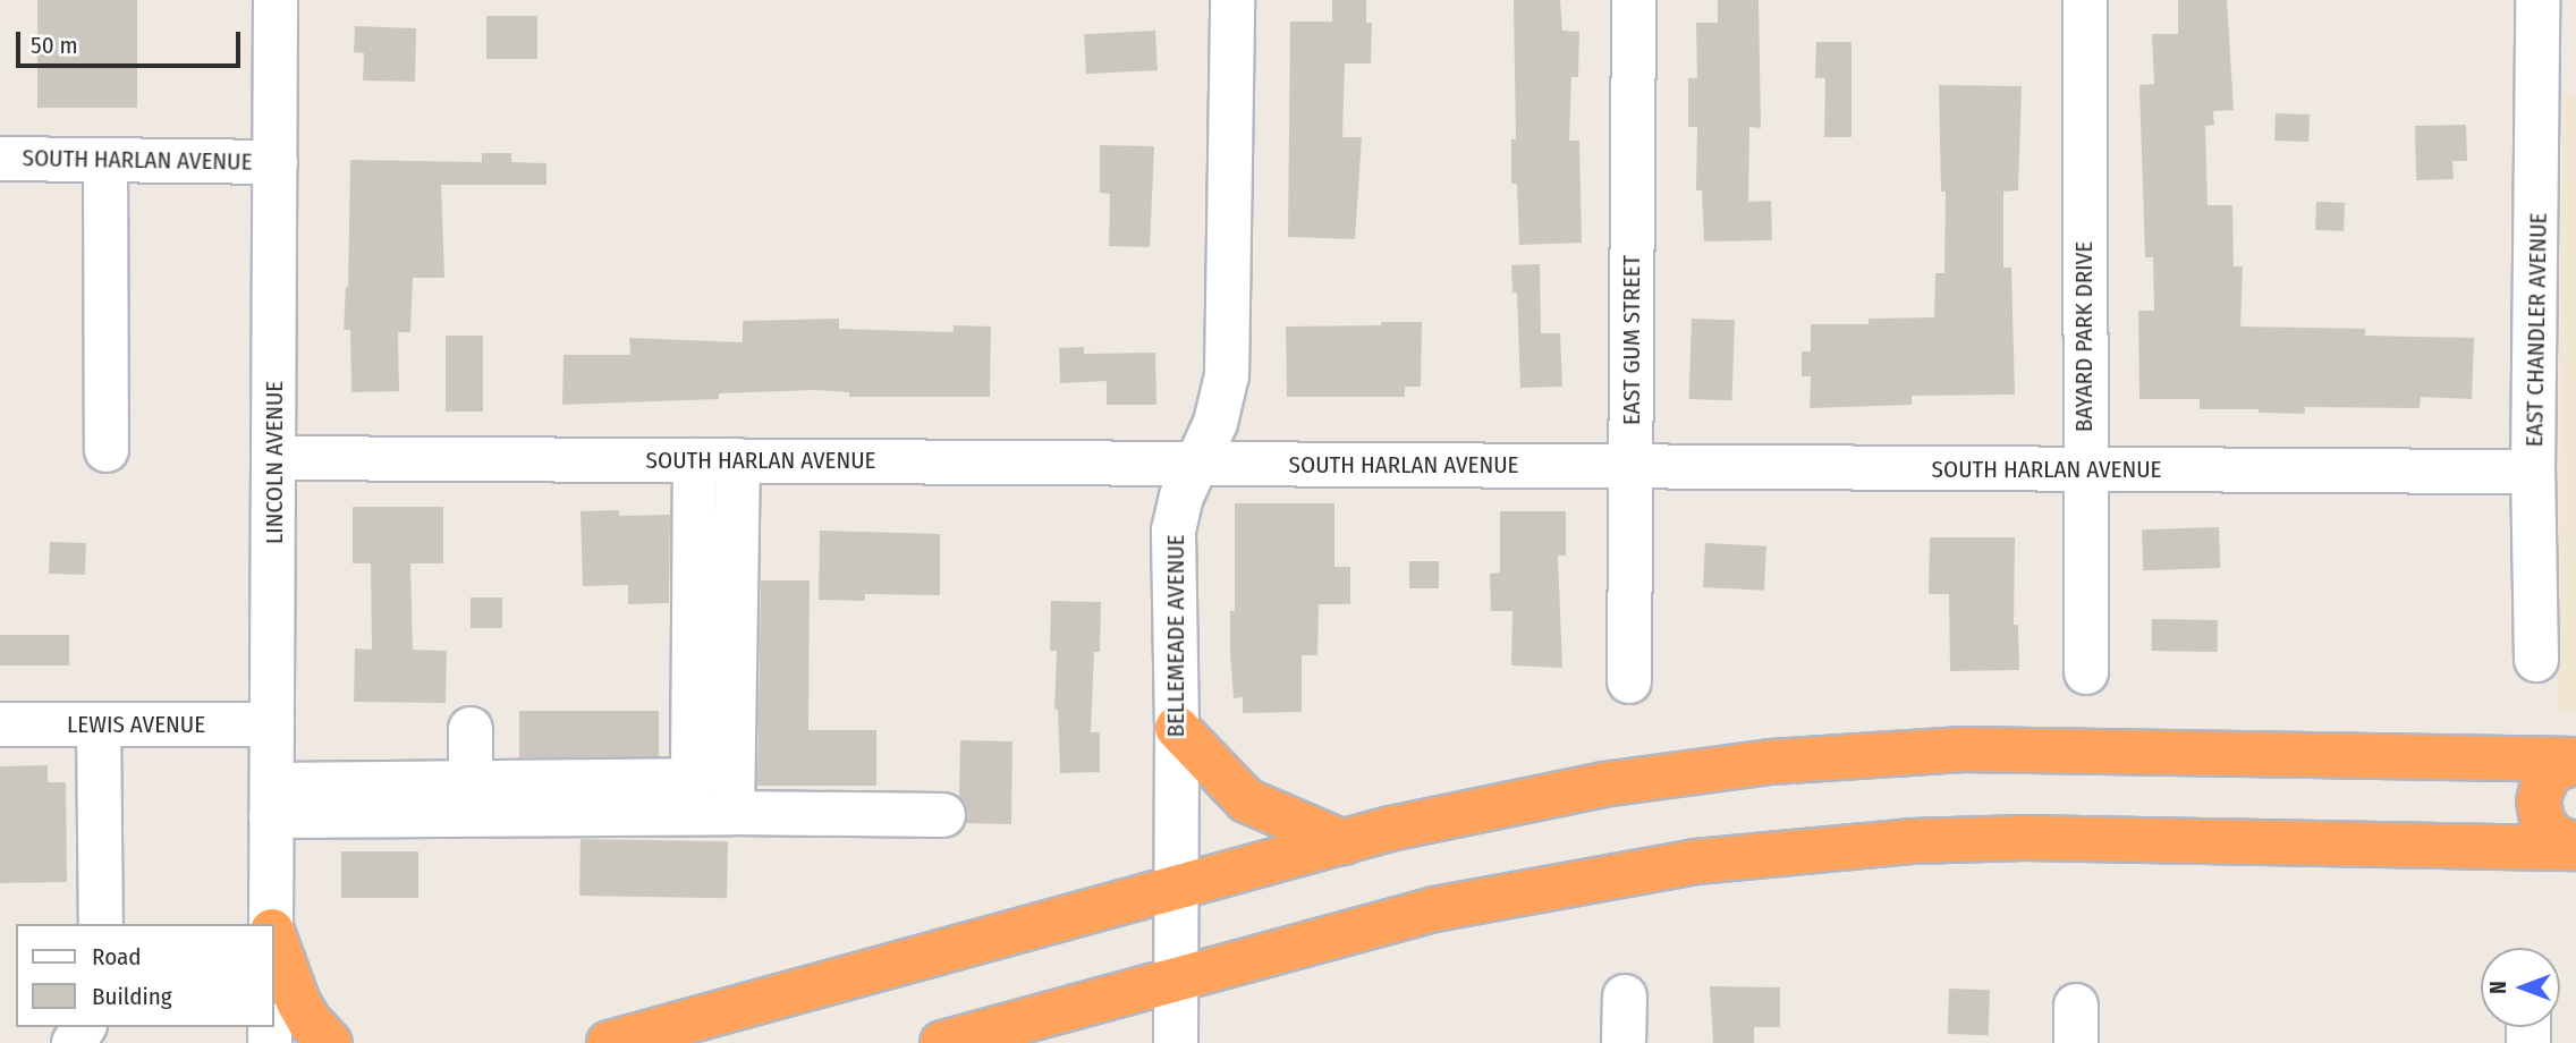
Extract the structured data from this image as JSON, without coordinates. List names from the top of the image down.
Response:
{
  "streets": {
    "street": [
      "SOUTH HARLAN AVENUE",
      "EAST CHANDLER AVENUE",
      "BAYARD PARK DRIVE",
      "EAST GUM STREET",
      "LINCOLN AVENUE",
      "BELLEMEADE AVENUE",
      "LEWIS AVENUE"
    ]
  },
  "crossings": [
    ["SOUTH HARLAN AVENUE", "EAST CHANDLER AVENUE"],
    ["SOUTH HARLAN AVENUE", "BAYARD PARK DRIVE"],
    ["SOUTH HARLAN AVENUE", "EAST GUM STREET"],
    ["SOUTH HARLAN AVENUE", "LINCOLN AVENUE"],
    ["SOUTH HARLAN AVENUE", "BELLEMEADE AVENUE"],
    ["LINCOLN AVENUE", "LEWIS AVENUE"]
  ],
  "legend": ["Road", "Building"],
  "scale_bar": "50 m",
  "north": "left"
}
